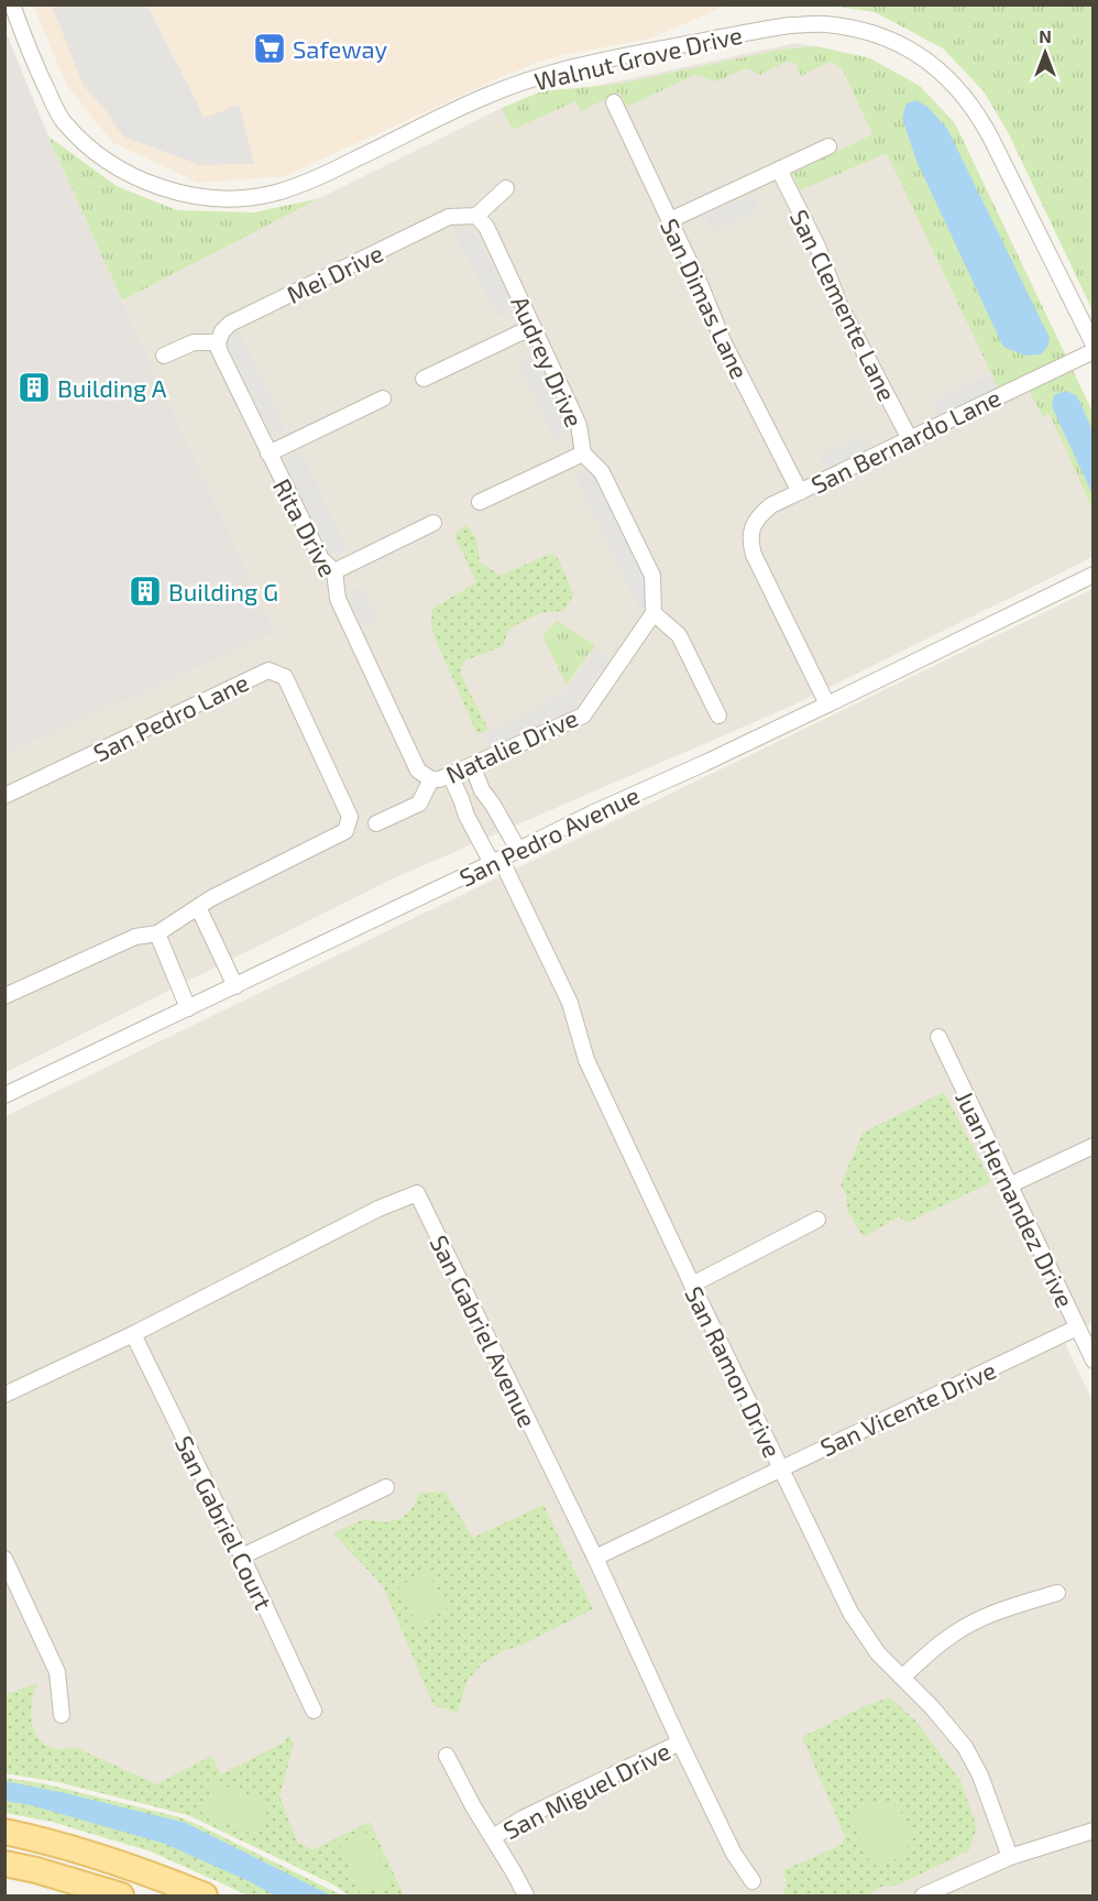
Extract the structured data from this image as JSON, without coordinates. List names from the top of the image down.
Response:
{
  "streets": {
    "street": [
      "Walnut Grove Drive",
      "Mei Drive",
      "San Dimas Lane",
      "San Clemente Lane",
      "Audrey Drive",
      "San Bernardo Lane",
      "Rita Drive",
      "San Pedro Lane",
      "Natalie Drive",
      "San Pedro Avenue",
      "Juan Hernandez Drive",
      "San Gabriel Avenue",
      "San Ramon Drive",
      "San Vicente Drive",
      "San Gabriel Court",
      "San Miguel Drive"
    ]
  },
  "crossings": [
    ["Mei Drive", "Audrey Drive"],
    ["Mei Drive", "Rita Drive"],
    ["San Dimas Lane", "San Bernardo Lane"],
    ["San Clemente Lane", "San Bernardo Lane"],
    ["Audrey Drive", "Natalie Drive"],
    ["San Bernardo Lane", "San Pedro Avenue"],
    ["Rita Drive", "Natalie Drive"],
    ["Natalie Drive", "San Ramon Drive"],
    ["San Pedro Avenue", "San Ramon Drive"],
    ["Juan Hernandez Drive", "San Vicente Drive"],
    ["San Gabriel Avenue", "San Vicente Drive"],
    ["San Gabriel Avenue", "San Gabriel Court"],
    ["San Gabriel Avenue", "San Miguel Drive"],
    ["San Ramon Drive", "San Vicente Drive"]
  ],
  "places": {
    "supermarket": ["Safeway"],
    "building": ["Building A", "Building G"]
  },
  "north": "top"
}
